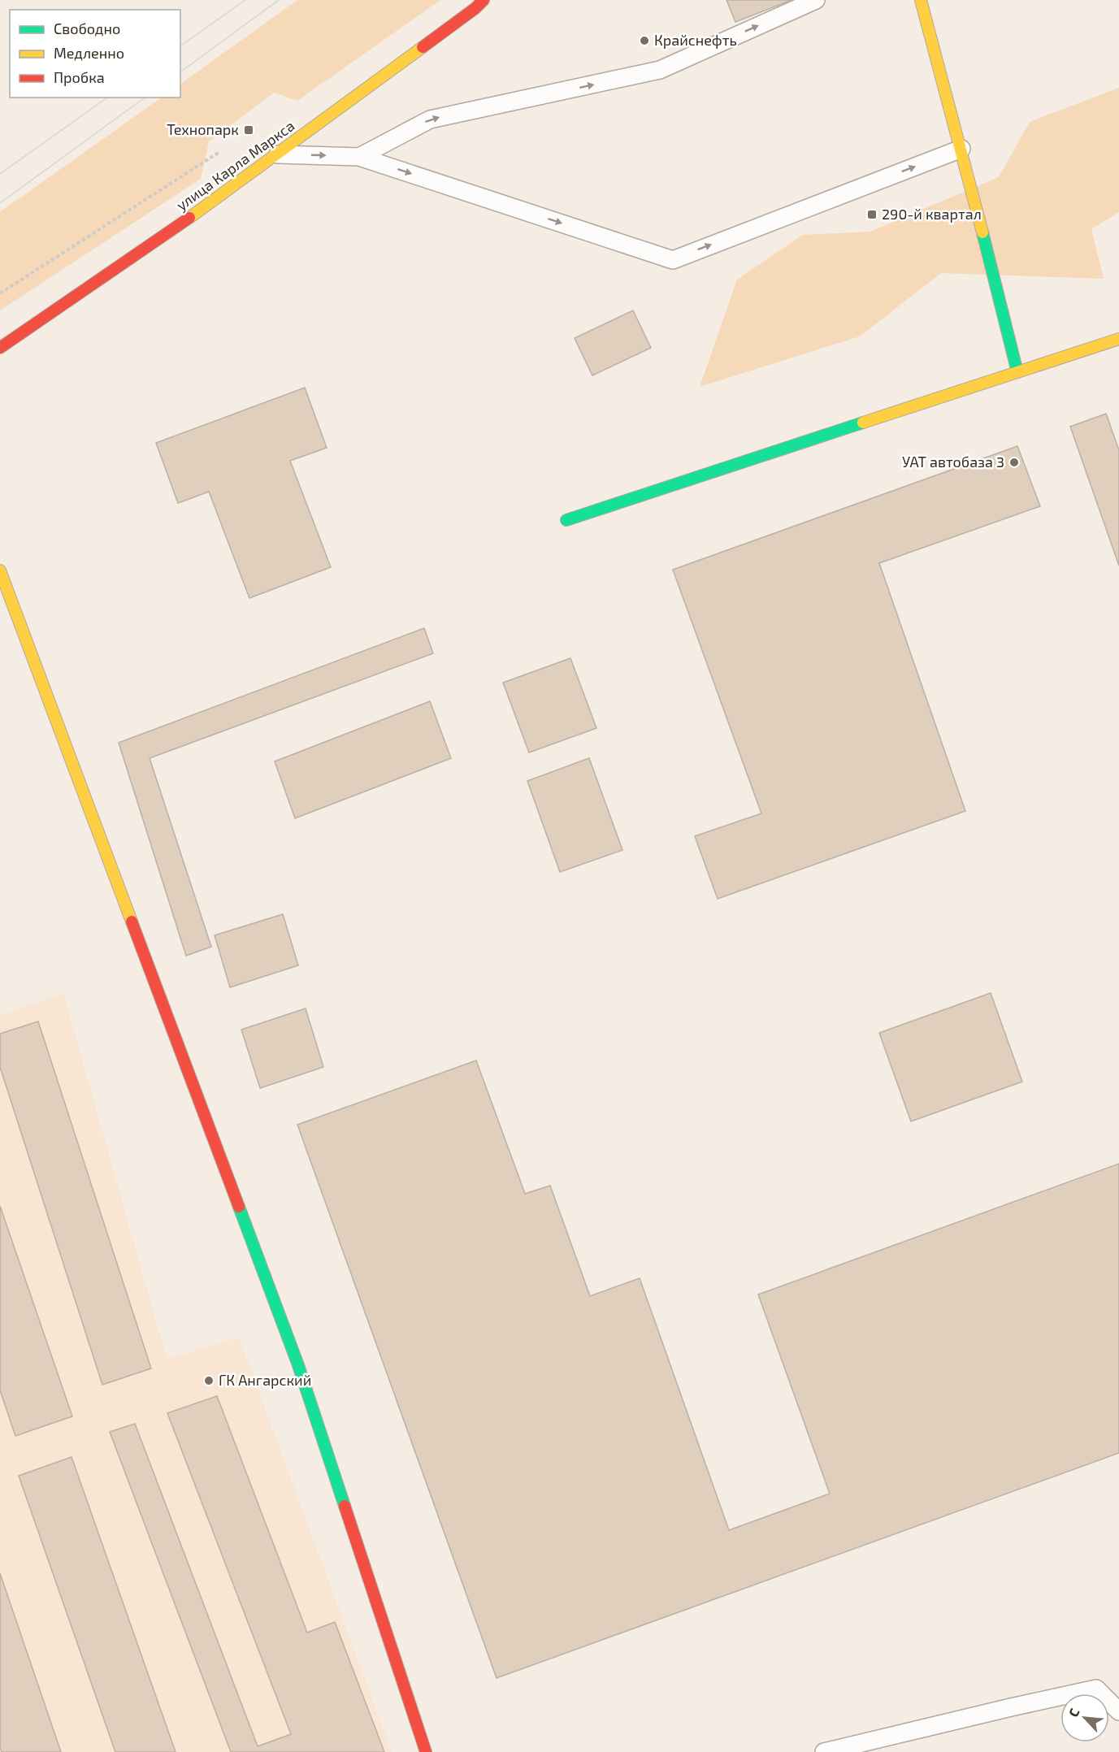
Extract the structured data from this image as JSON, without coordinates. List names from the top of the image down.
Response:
{
  "streets": {
    "street": ["улица Карла Маркса"]
  },
  "places": {
    "other": ["Крайснефть", "УАТ автобаза 3", "ГК Ангарский"],
    "transit": ["Технопарк", "290-й квартал"]
  },
  "legend": ["Свободно", "Медленно", "Пробка"],
  "north": "top left"
}
